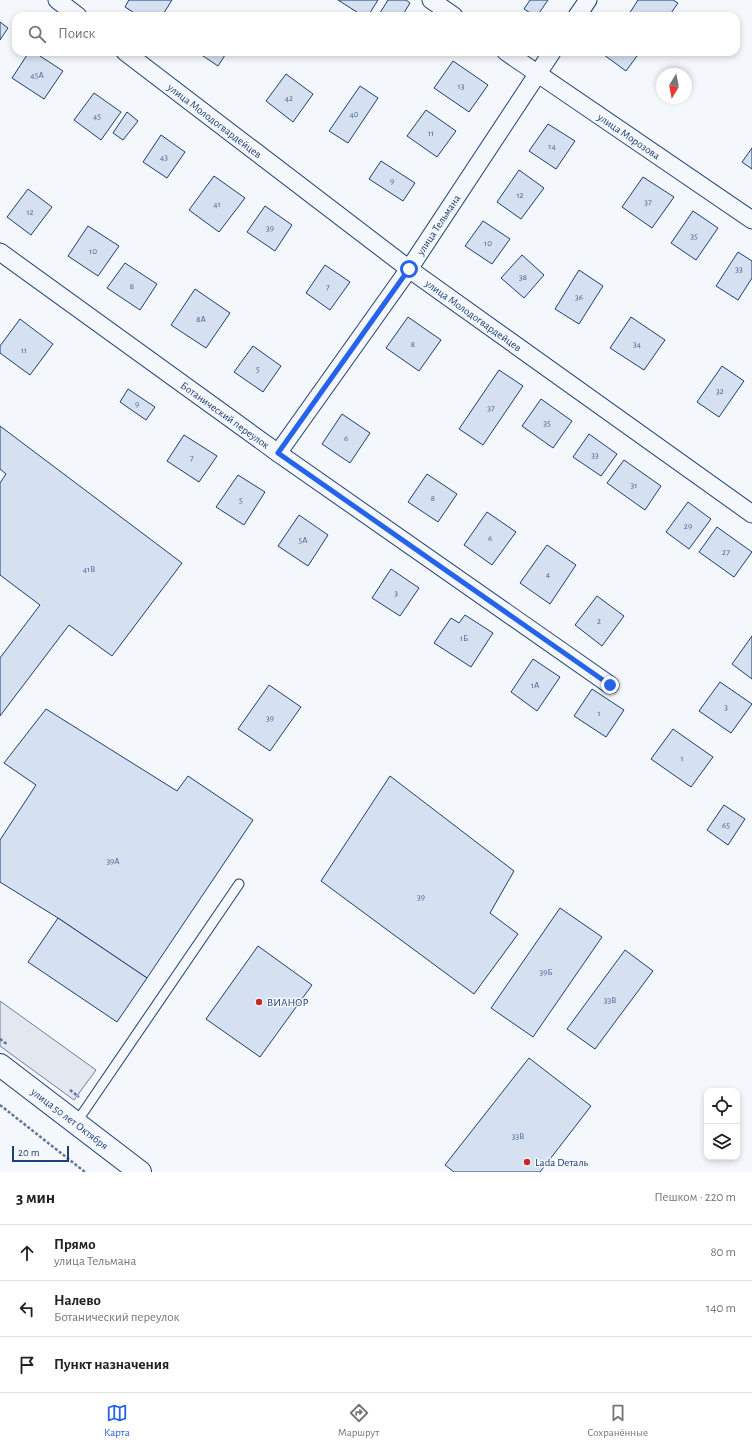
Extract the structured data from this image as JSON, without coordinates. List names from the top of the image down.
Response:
{
  "streets": {
    "main road": ["улица 50 лет Октября"],
    "street": [
      "улица Молодогвардейцев",
      "улица Морозова",
      "улица Тельмана",
      "Ботанический переулок"
    ]
  },
  "crossings": [
    ["улица Молодогвардейцев", "улица Тельмана"],
    ["улица Морозова", "улица Тельмана"],
    ["улица Тельмана", "Ботанический переулок"]
  ],
  "places": ["ВИАНОР", "Lada Dеталь"],
  "house_numbers": [
    "45А",
    "13",
    "42",
    "40",
    "45",
    "11",
    "14",
    "43",
    "9",
    "12",
    "37",
    "41",
    "12",
    "39",
    "35",
    "10",
    "10",
    "33",
    "38",
    "8",
    "7",
    "36",
    "8А",
    "8",
    "34",
    "11",
    "5",
    "32",
    "9",
    "37",
    "35",
    "6",
    "33",
    "7",
    "31",
    "8",
    "5",
    "29",
    "6",
    "5А",
    "27",
    "41В",
    "4",
    "3",
    "2",
    "1Б",
    "1А",
    "3",
    "1",
    "39",
    "1",
    "65",
    "39А",
    "39",
    "39Б",
    "33В",
    "33В"
  ],
  "scale_bar": "20 m",
  "north": "bottom",
  "page": {
    "search": "Поиск",
    "scale": "20 m",
    "heading": ["3 мин", "Пешком · 220 m"],
    "list": [
      ["Прямо", "улица Тельмана", "80 m"],
      ["Налево", "Ботанический переулок", "140 m"],
      "Пункт назначения"
    ],
    "nav": ["Карта", "Маршрут", "Сохранённые"]
  }
}
